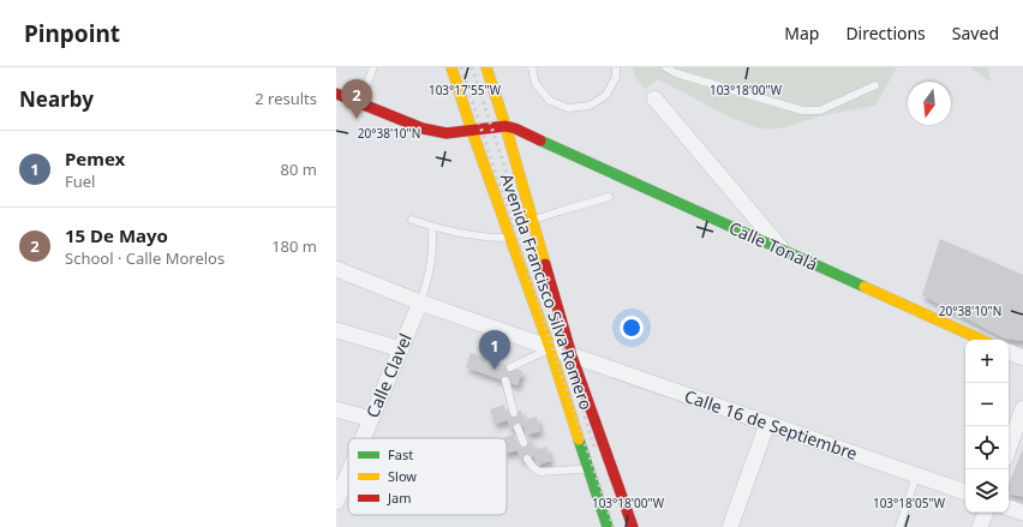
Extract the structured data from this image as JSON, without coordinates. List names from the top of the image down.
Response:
{
  "streets": {
    "main road": ["Calle Tonalá", "Avenida Francisco Silva Romero"],
    "street": ["Calle Clavel", "Calle 16 de Septiembre"]
  },
  "crossings": [
    ["Calle Tonalá", "Avenida Francisco Silva Romero"],
    ["Avenida Francisco Silva Romero", "Calle 16 de Septiembre"],
    ["Calle Clavel", "Calle 16 de Septiembre"]
  ],
  "legend": ["Fast", "Slow", "Jam"],
  "north": "bottom",
  "page": {
    "header": "Pinpoint",
    "nav": ["Map", "Directions", "Saved"],
    "heading": ["Nearby", "2 results"],
    "pins": ["2", "1"],
    "list": [
      {
        "mark": "1",
        "name": "Pemex",
        "note": "Fuel",
        "value": "80 m"
      },
      {
        "mark": "2",
        "name": "15 De Mayo",
        "note": "School · Calle Morelos",
        "value": "180 m"
      }
    ],
    "map_buttons": ["+", "−"]
  },
  "coordinates": [
    "103°17'55\"W",
    "103°18'00\"W",
    "20°38'10\"N",
    "103°18'05\"W"
  ]
}
